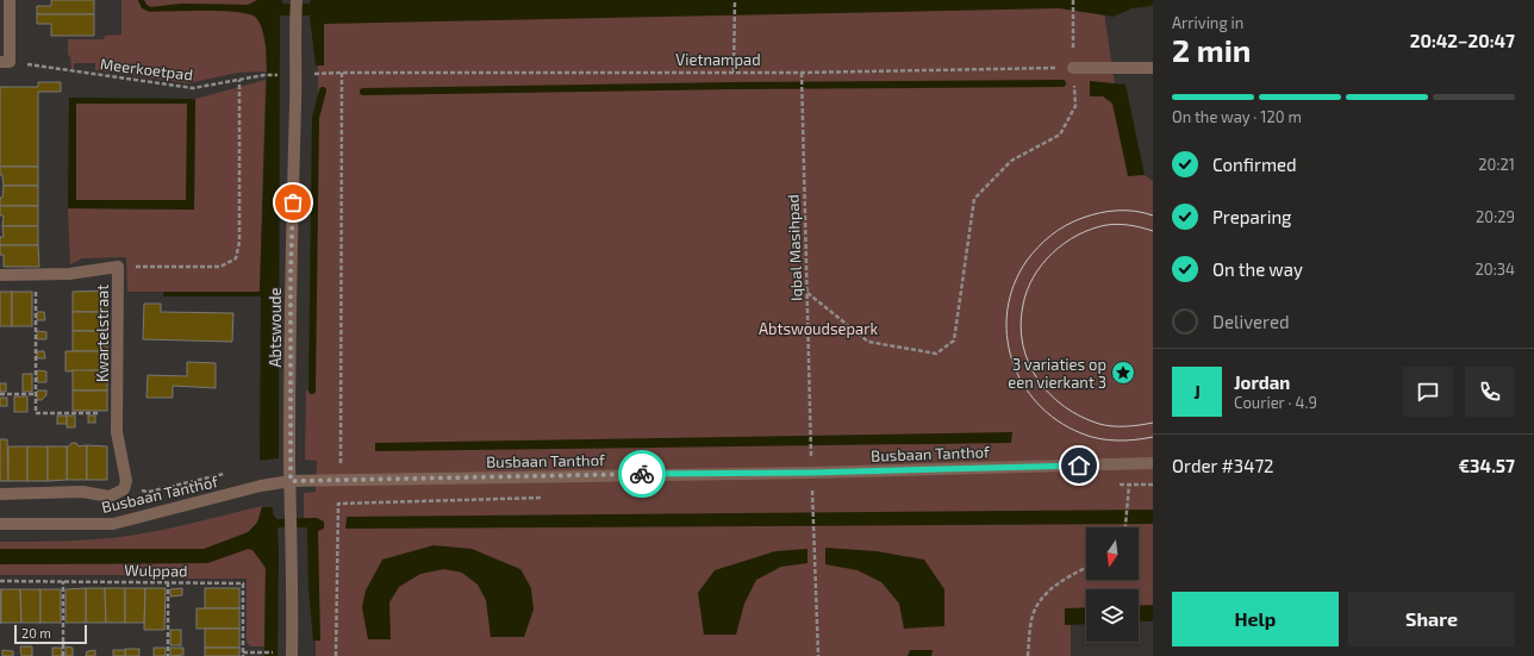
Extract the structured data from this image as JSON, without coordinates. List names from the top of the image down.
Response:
{
  "streets": {
    "street": ["Abtswoude", "Kwartelstraat", "Busbaan Tanthof"],
    "path": [
      "Vietnampad",
      "Meerkoetpad",
      "Iqbal Masihpad",
      "Wulppad"
    ]
  },
  "crossings": [
    ["Vietnampad", "Iqbal Masihpad"],
    ["Vietnampad", "Abtswoude"],
    ["Abtswoude", "Busbaan Tanthof"]
  ],
  "parks": ["Abtswoudsepark"],
  "places": {
    "place": ["3 variaties op een vierkant 3"]
  },
  "scale_bar": "20 m",
  "north": "bottom",
  "page": {
    "heading": ["2 min", "Arriving in", "20:42–20:47"],
    "panel": [
      "Jordan",
      "Courier · 4.9",
      "Order #3472",
      "€34.57"
    ],
    "bar": "On the way · 120 m",
    "list": [
      ["Confirmed", "20:21"],
      ["Preparing", "20:29"],
      ["On the way", "20:34"],
      "Delivered"
    ],
    "round": "J",
    "buttons": ["Help", "Share"],
    "scale": "20 m"
  }
}
